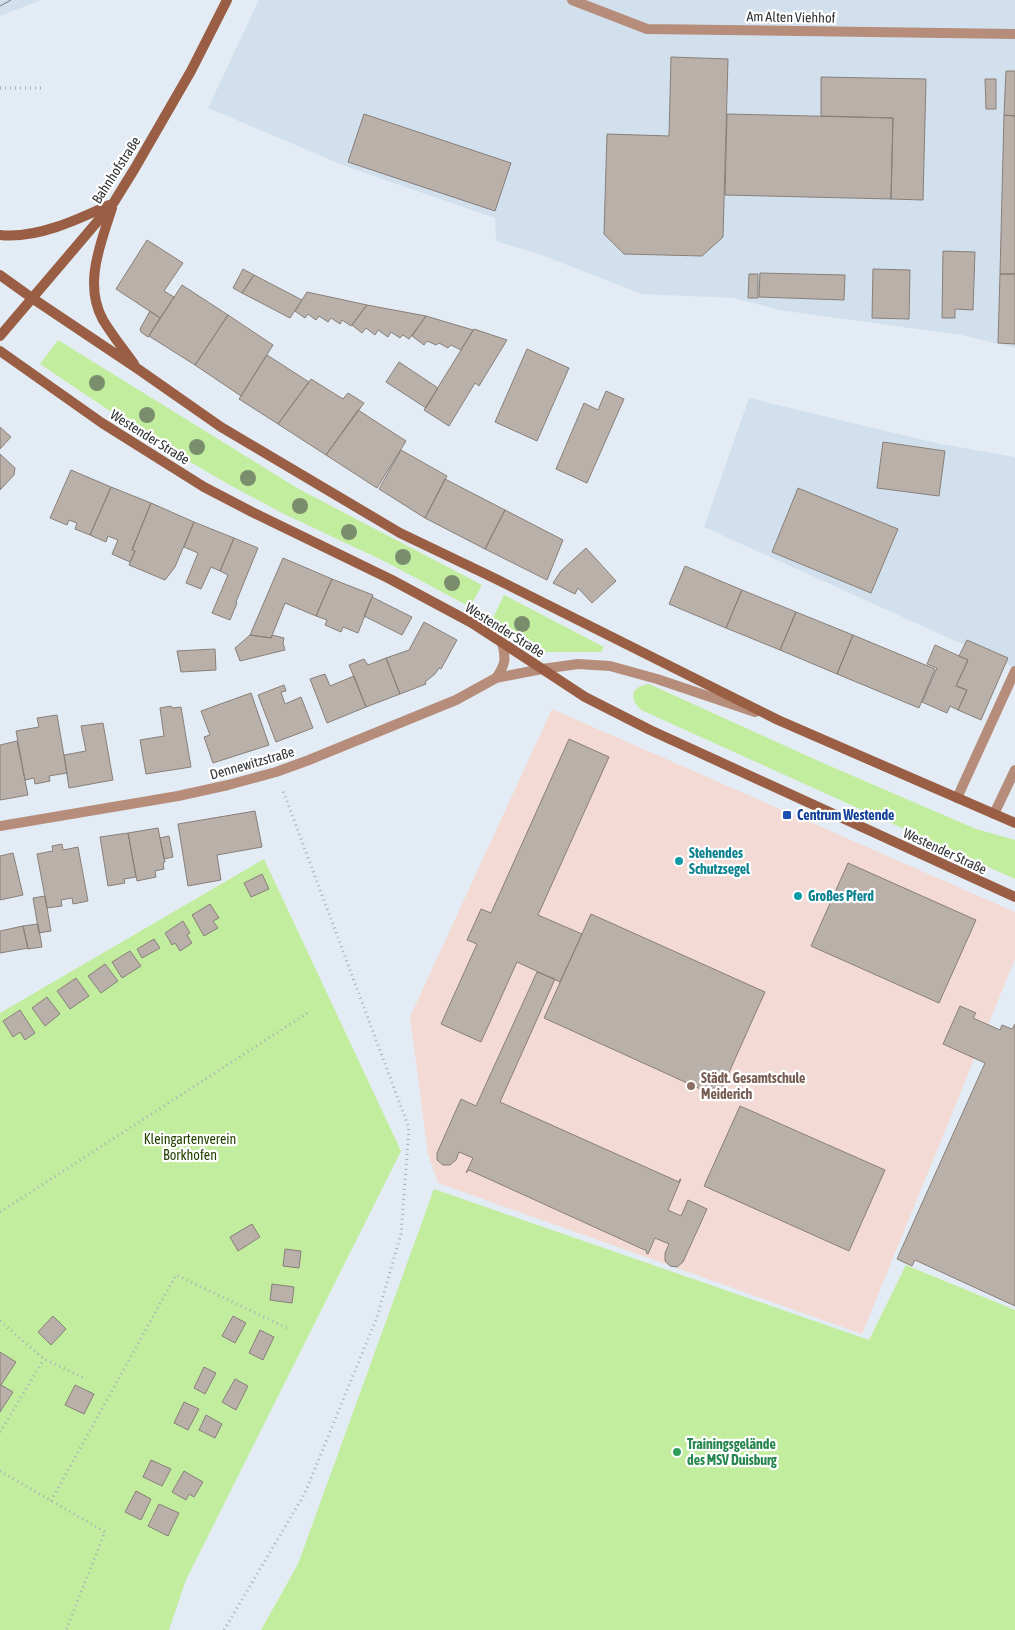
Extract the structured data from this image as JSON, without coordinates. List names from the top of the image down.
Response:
{
  "streets": {
    "main road": ["Bahnhofstraße", "Westender Straße"],
    "street": ["Am Alten Viehhof", "Dennewitzstraße"]
  },
  "crossings": [
    ["Westender Straße", "Dennewitzstraße"]
  ],
  "parks": ["Kleingartenverein Borkhofen"],
  "places": {
    "transit": ["Centrum Westende"],
    "other": [
      "Stehendes Schutzsegel",
      "Großes Pferd",
      "Städt. Gesamtschule Meiderich",
      "Trainingsgelände des MSV Duisburg"
    ]
  }
}
